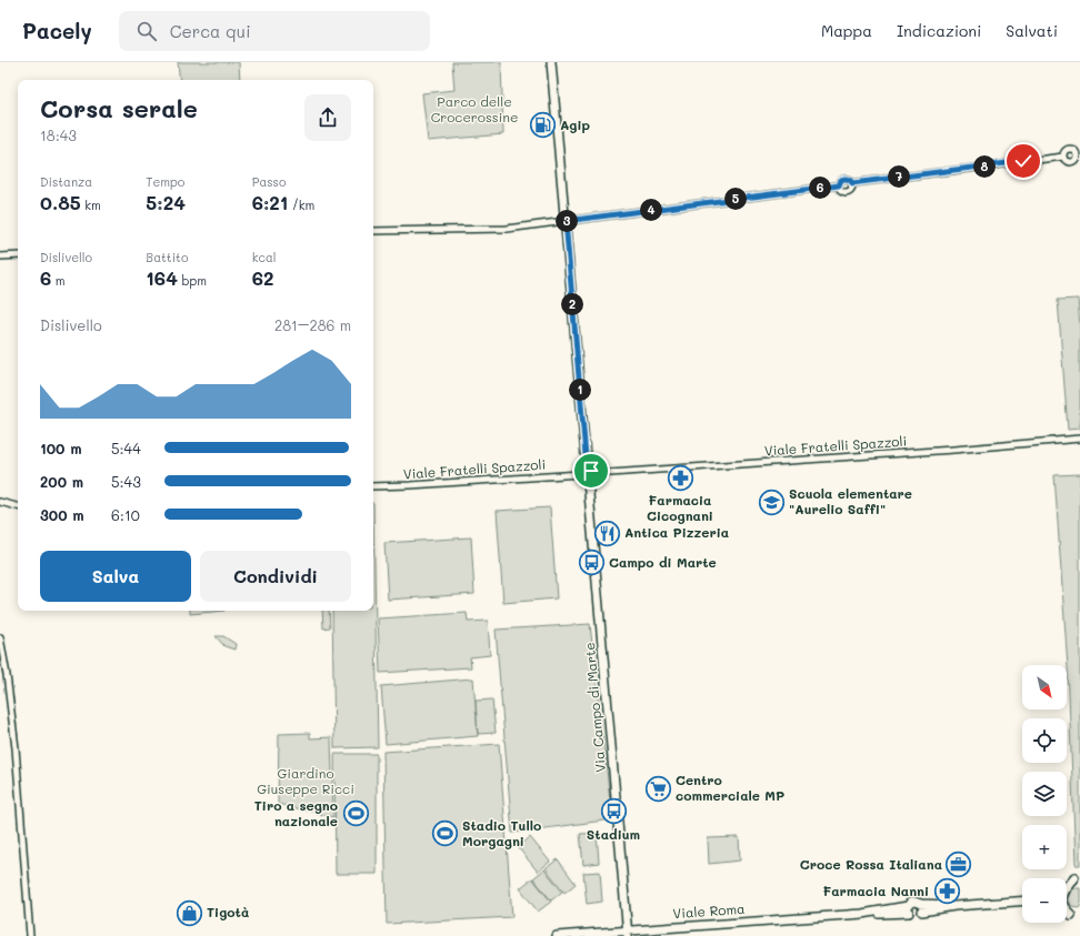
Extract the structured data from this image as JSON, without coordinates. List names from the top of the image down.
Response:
{
  "streets": {
    "main road": ["Via Campo di Marte", "Viale Roma"],
    "street": ["Viale Fratelli Spazzoli"]
  },
  "crossings": [
    ["Viale Fratelli Spazzoli", "Via Campo di Marte"],
    ["Via Campo di Marte", "Viale Roma"]
  ],
  "parks": ["Parco delle Crocerossine", "Giardino Giuseppe Ricci"],
  "places": {
    "fuel station": ["Agip"],
    "pharmacy": ["Farmacia Cicognani", "Farmacia Nanni"],
    "school or university": ["Scuola elementare \"Aurelio Saffi\""],
    "restaurant": ["Antica Pizzeria"],
    "bus stop": ["Campo di Marte", "Stadium"],
    "supermarket": ["Centro commerciale MP"],
    "sports": ["Tiro a segno nazionale", "Stadio Tullo Morgagni"],
    "office": ["Croce Rossa Italiana"],
    "shop": ["Tigotà"]
  },
  "north": "bottom right",
  "page": {
    "header": "Pacely",
    "search": "Cerca qui",
    "nav": ["Mappa", "Indicazioni", "Salvati"],
    "heading": ["Corsa serale", "18:43"],
    "pins": [
      "8",
      "7",
      "6",
      "5",
      "4",
      "3",
      "2",
      "1"
    ],
    "stats": [
      ["Distanza", "0.85 km"],
      ["Tempo", "5:24"],
      ["Passo", "6:21 /km"],
      ["Dislivello", "6 m"],
      ["Battito", "164 bpm"],
      ["kcal", "62"]
    ],
    "chart": ["Dislivello", "281–286 m"],
    "list": [
      {
        "name": "100 m",
        "note": "5:44"
      },
      {
        "name": "200 m",
        "note": "5:43"
      },
      {
        "name": "300 m",
        "note": "6:10"
      }
    ],
    "buttons": ["Salva", "Condividi"],
    "map_buttons": ["+", "−"]
  }
}
